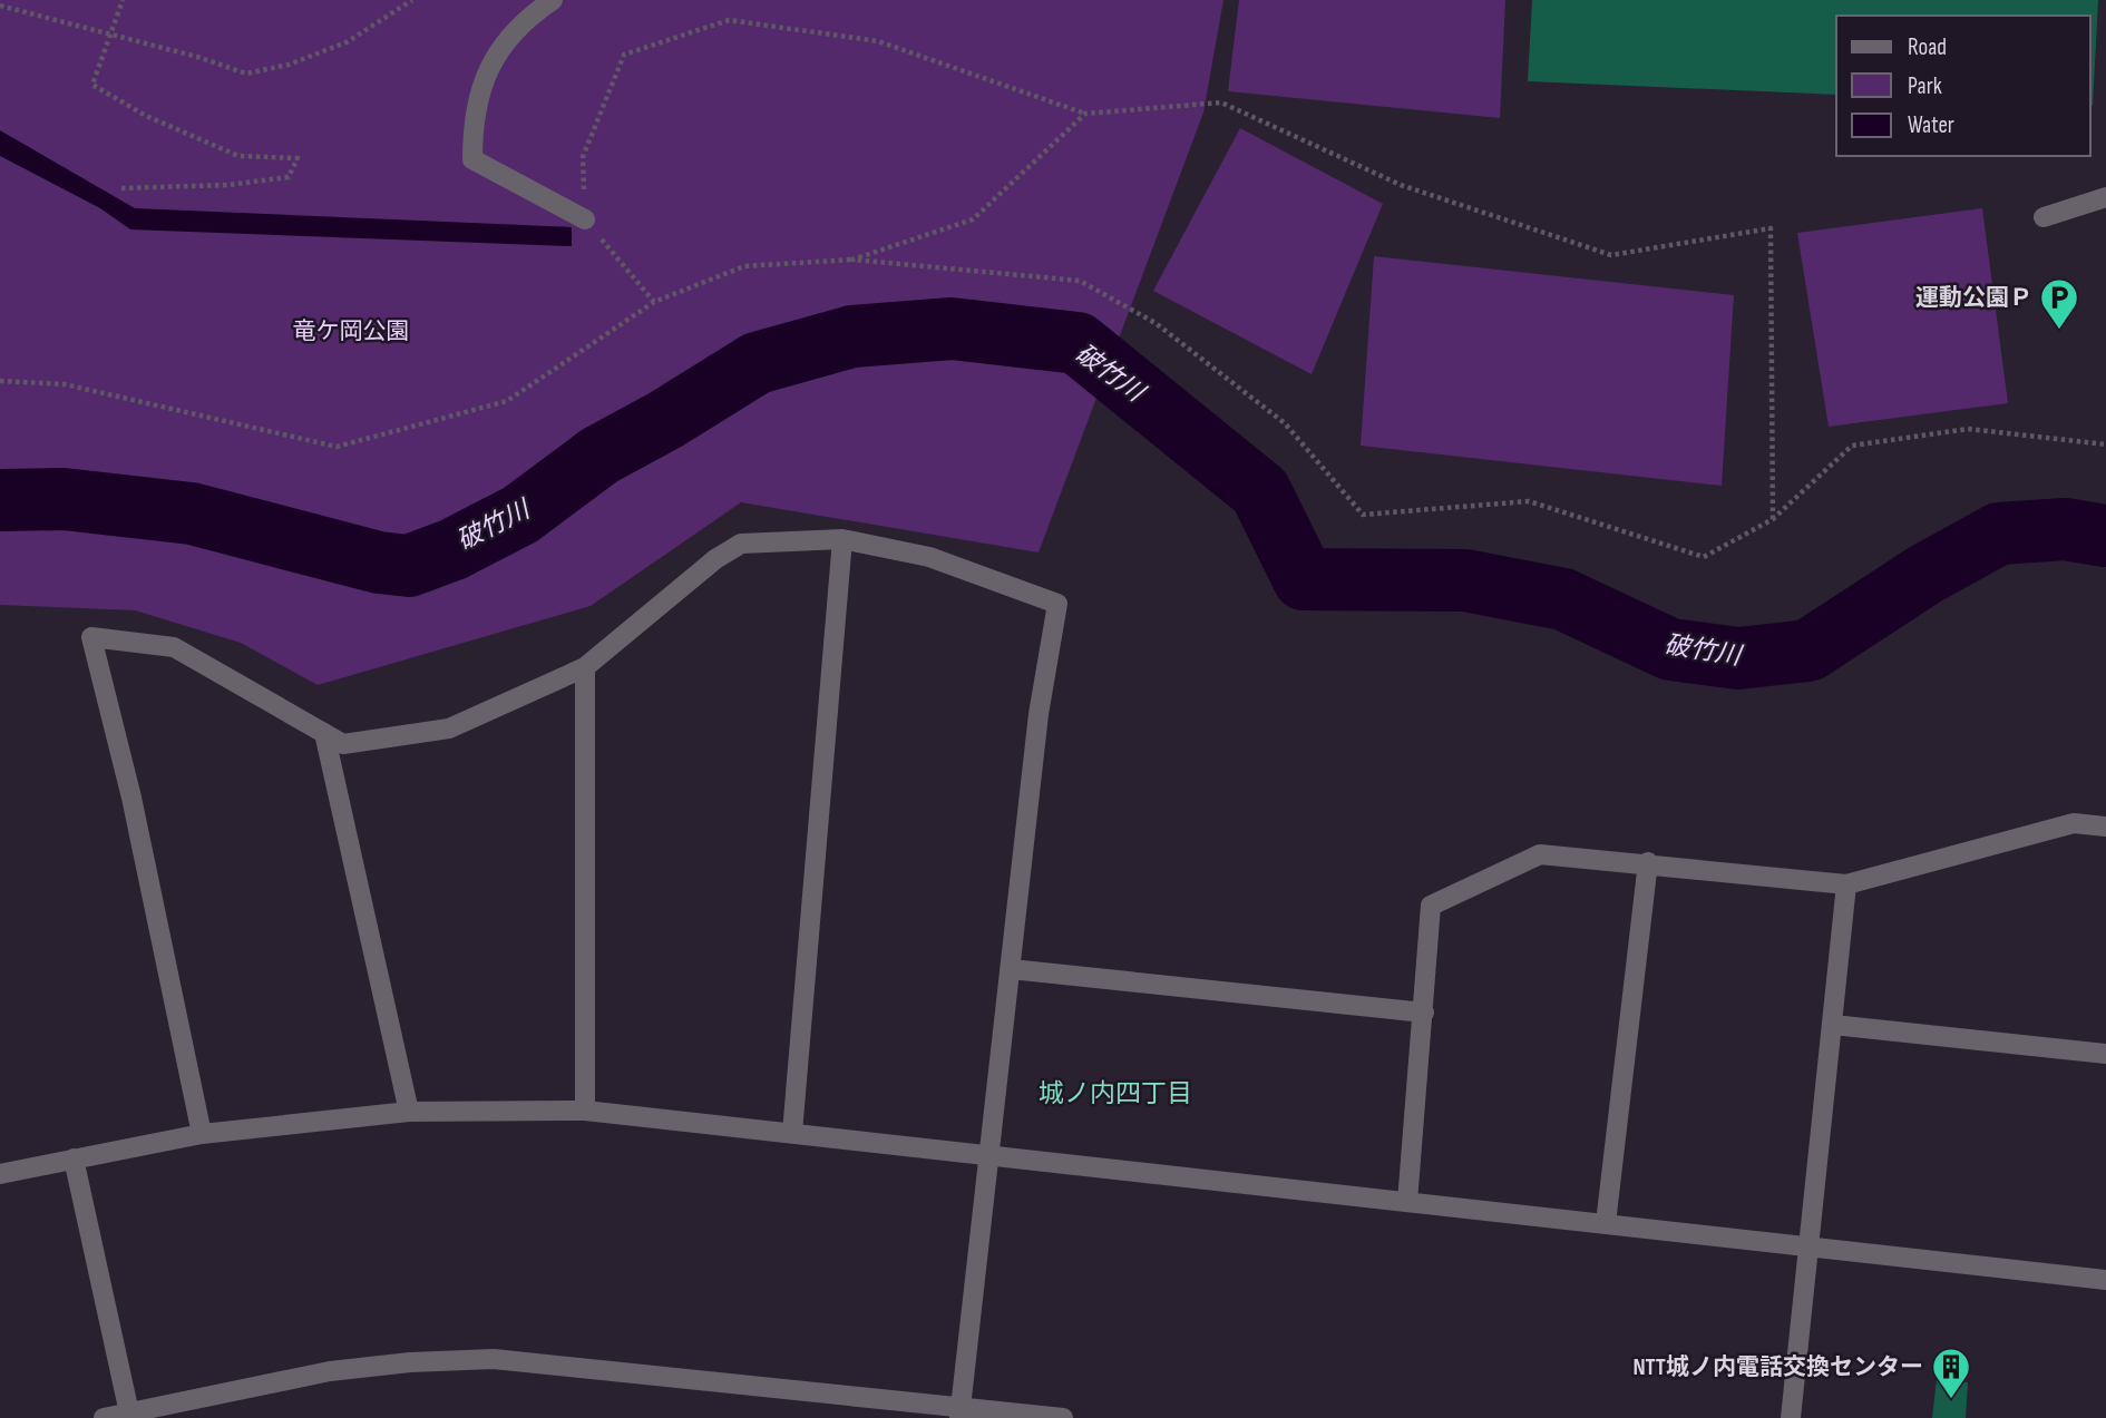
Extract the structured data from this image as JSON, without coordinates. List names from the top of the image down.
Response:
{
  "districts": ["城ノ内四丁目"],
  "water": ["破竹川"],
  "parks": ["竜ケ岡公園"],
  "places": {
    "parking": ["運動公園Ｐ"],
    "building": ["NTT城ノ内電話交換センター"]
  },
  "legend": ["Road", "Park", "Water"]
}
